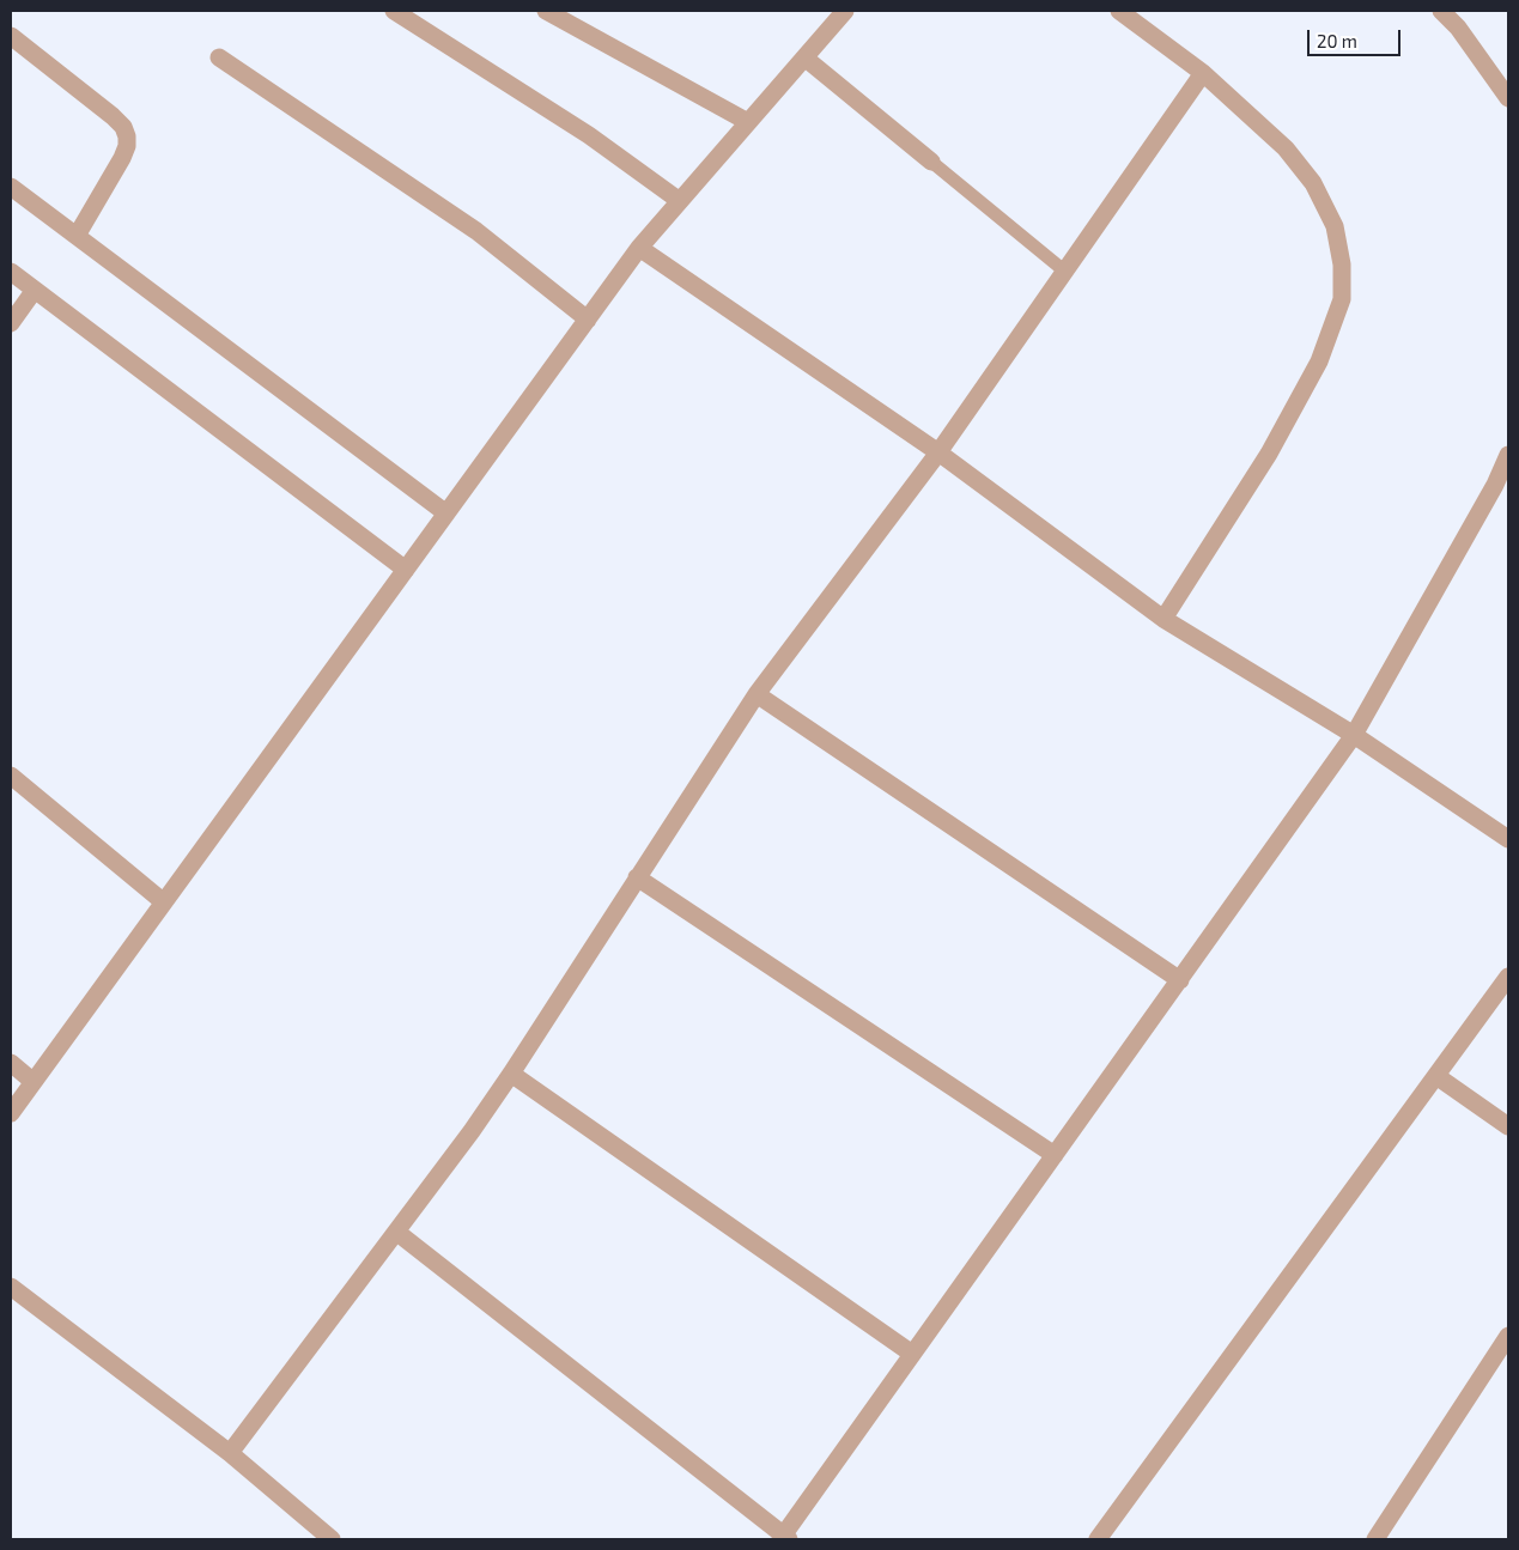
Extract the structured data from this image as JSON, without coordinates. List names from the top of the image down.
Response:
{
  "scale_bar": "20 m"
}
